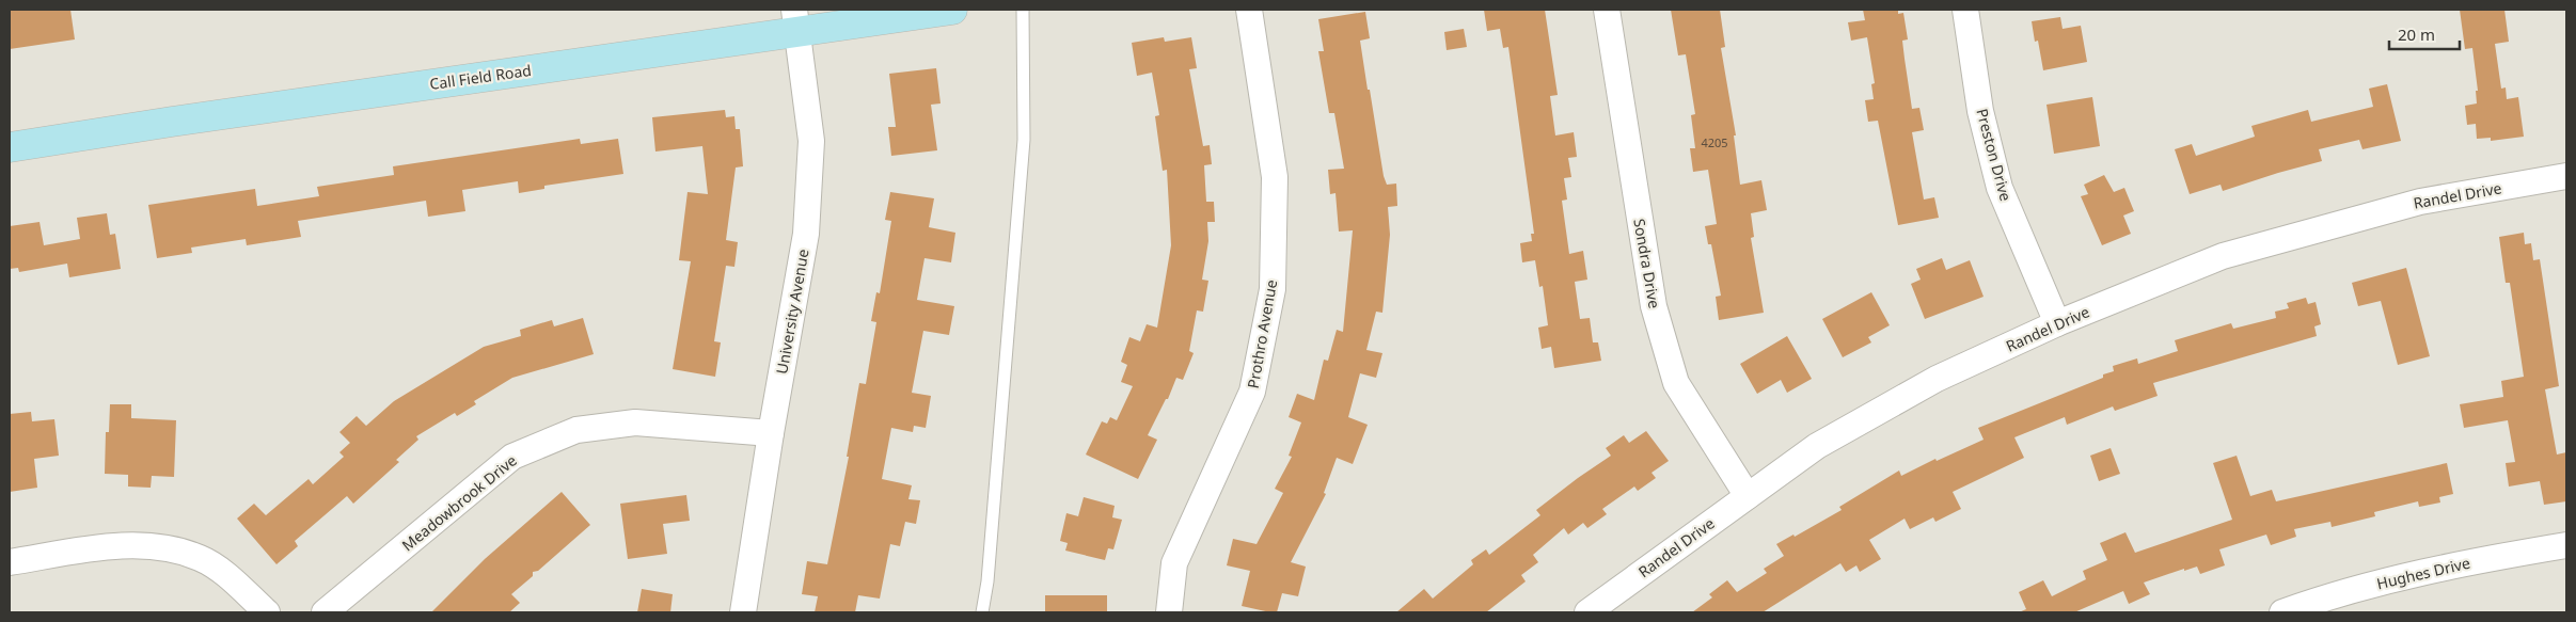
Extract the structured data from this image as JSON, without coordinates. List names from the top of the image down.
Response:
{
  "streets": {
    "main road": ["Call Field Road"],
    "street": [
      "Preston Drive",
      "Randel Drive",
      "Sondra Drive",
      "University Avenue",
      "Prothro Avenue",
      "Meadowbrook Drive",
      "Hughes Drive"
    ]
  },
  "crossings": [
    ["Call Field Road", "University Avenue"],
    ["Preston Drive", "Randel Drive"],
    ["Randel Drive", "Sondra Drive"],
    ["University Avenue", "Meadowbrook Drive"]
  ],
  "house_numbers": ["4205"],
  "scale_bar": "20 m"
}
